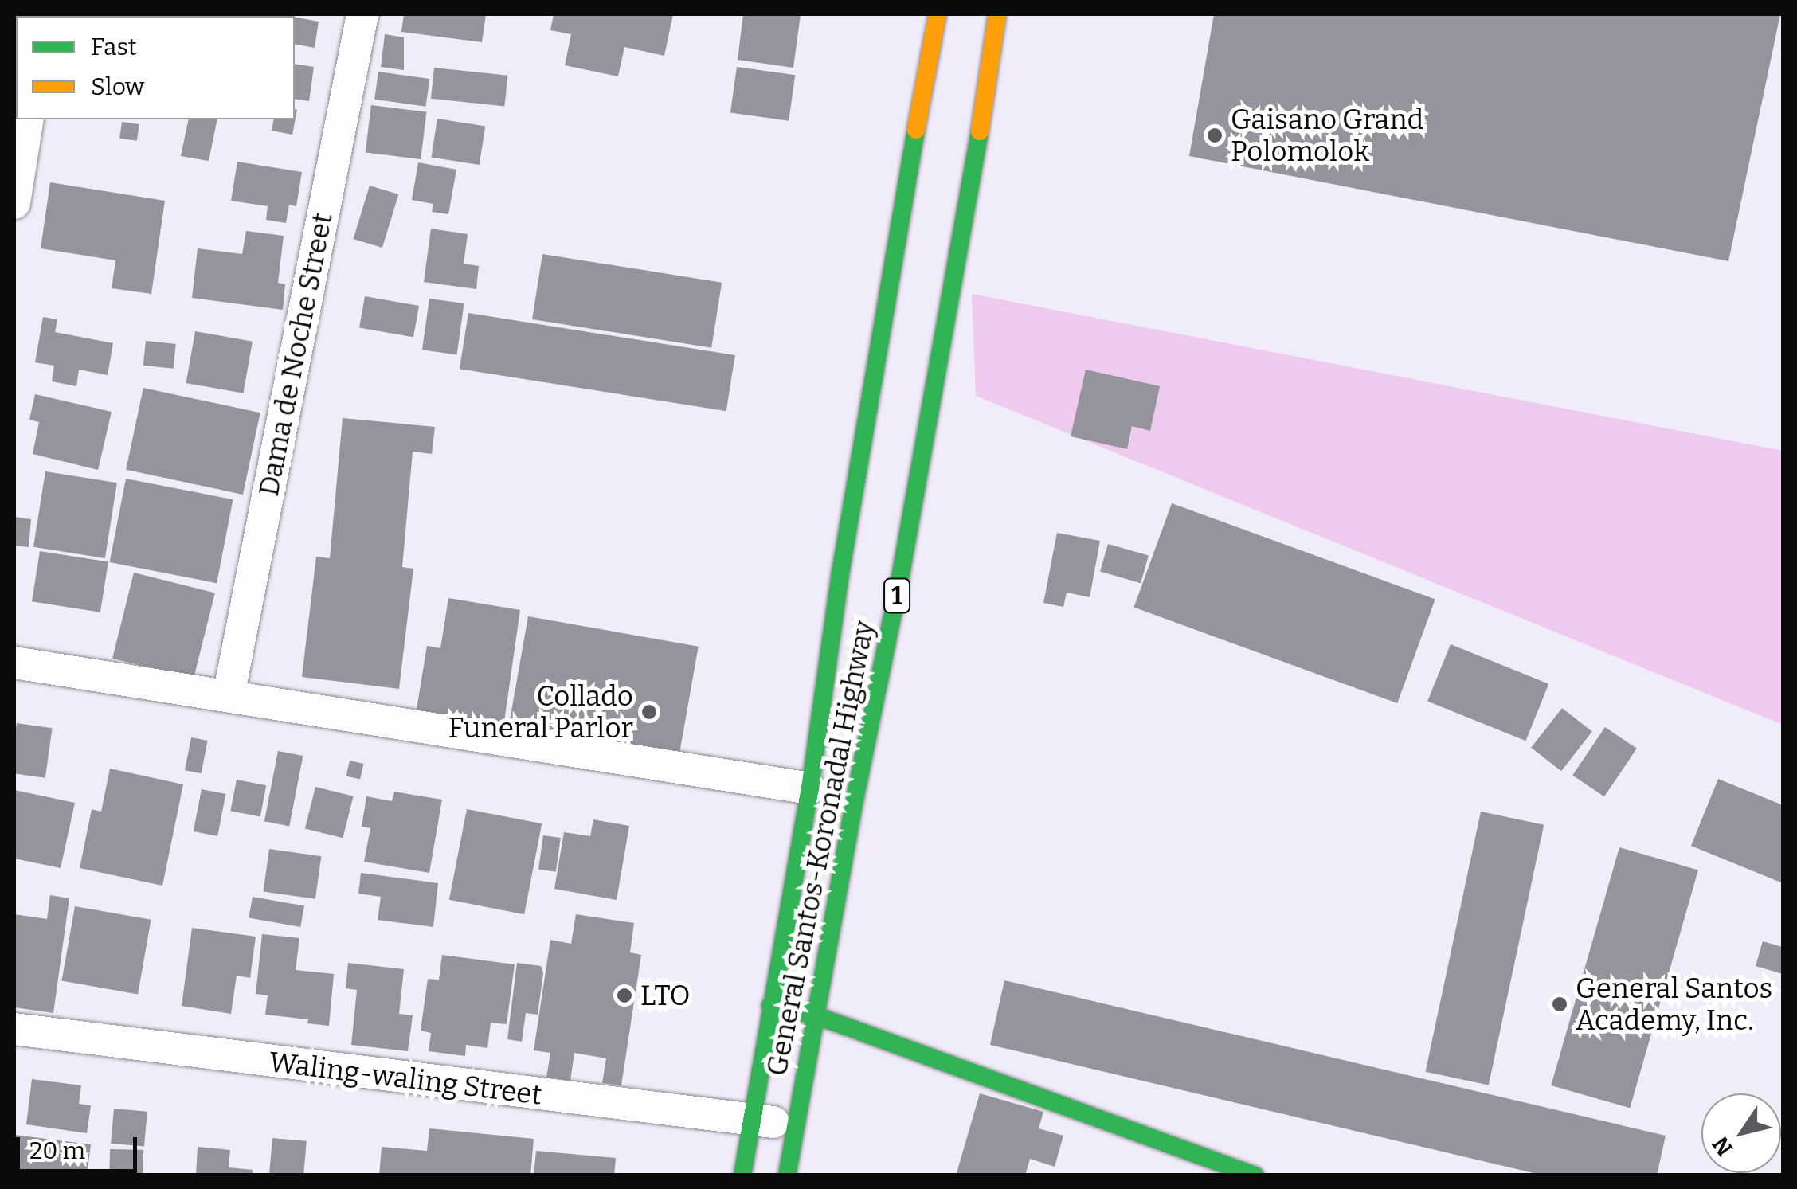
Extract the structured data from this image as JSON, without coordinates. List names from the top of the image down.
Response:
{
  "streets": {
    "main road": ["1", "General Santos-Koronadal Highway"],
    "street": ["Dama de Noche Street", "Waling-waling Street"]
  },
  "crossings": [
    ["General Santos-Koronadal Highway", "Waling-waling Street"]
  ],
  "places": [
    "Gaisano Grand Polomolok",
    "Collado Funeral Parlor",
    "LTO",
    "General Santos Academy, Inc."
  ],
  "legend": ["Fast", "Slow"],
  "scale_bar": "20 m",
  "north": "bottom left"
}
